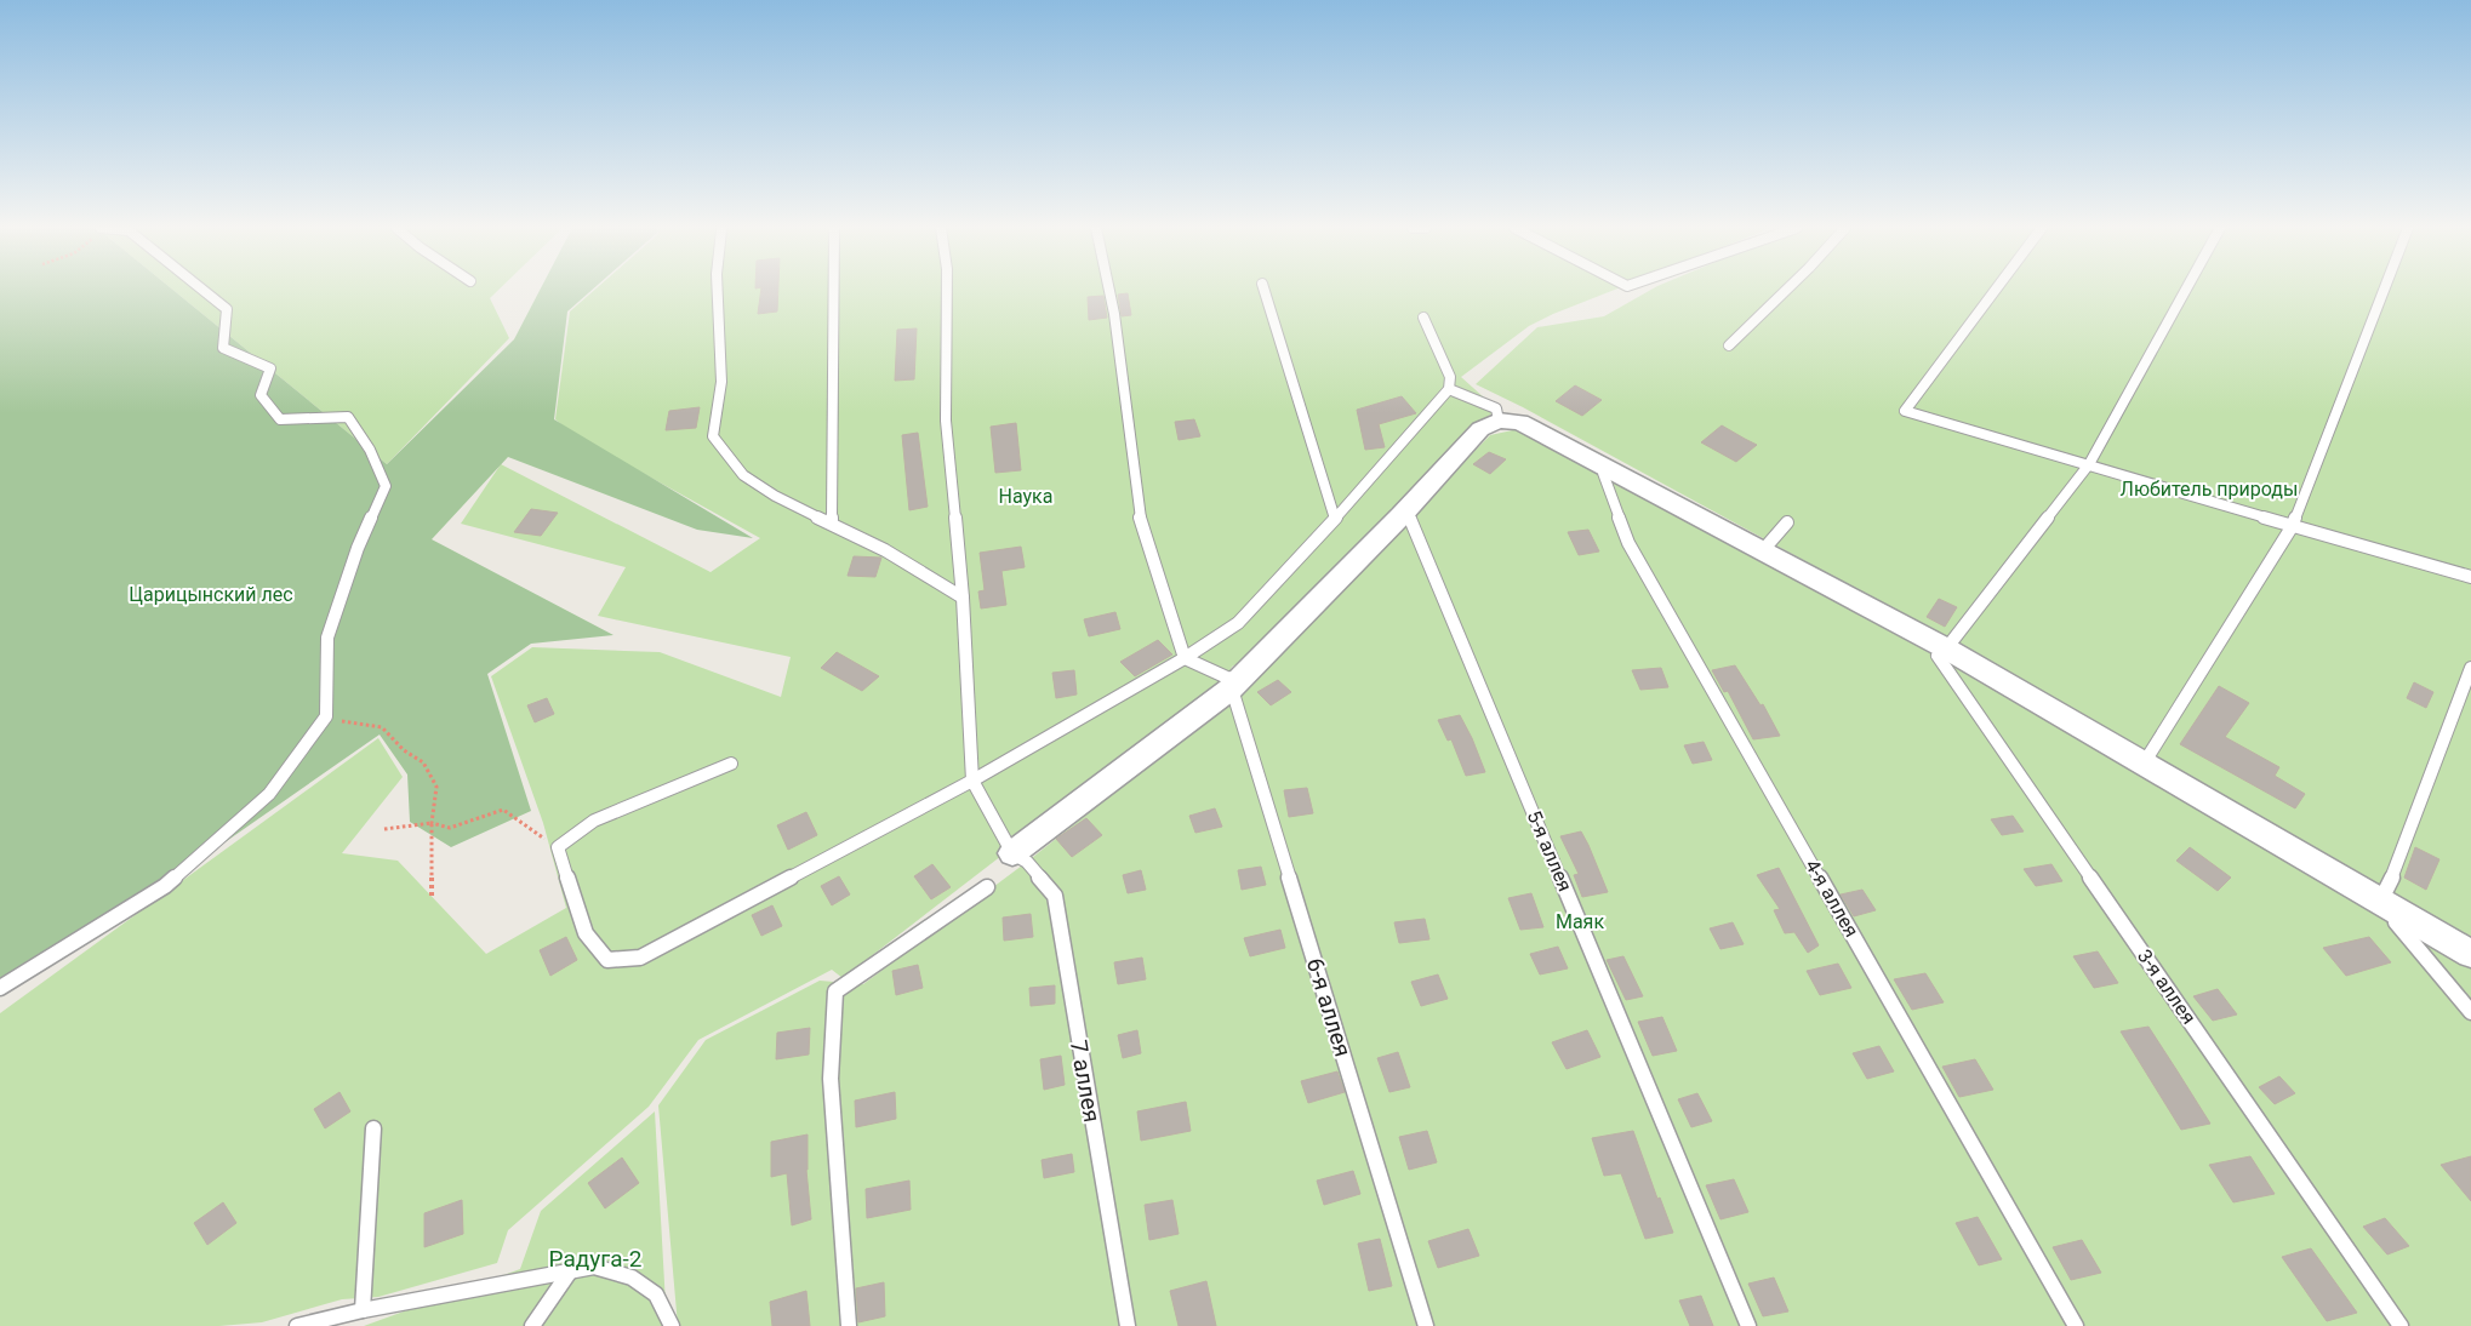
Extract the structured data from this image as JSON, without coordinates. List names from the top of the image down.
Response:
{
  "streets": {
    "lane": [
      "5-я аллея",
      "4-я аллея",
      "3-я аллея",
      "6-я аллея",
      "7 аллея"
    ]
  },
  "parks": [
    "Любитель природы",
    "Наука",
    "Царицынский лес",
    "Маяк",
    "Радуга-2"
  ]
}
